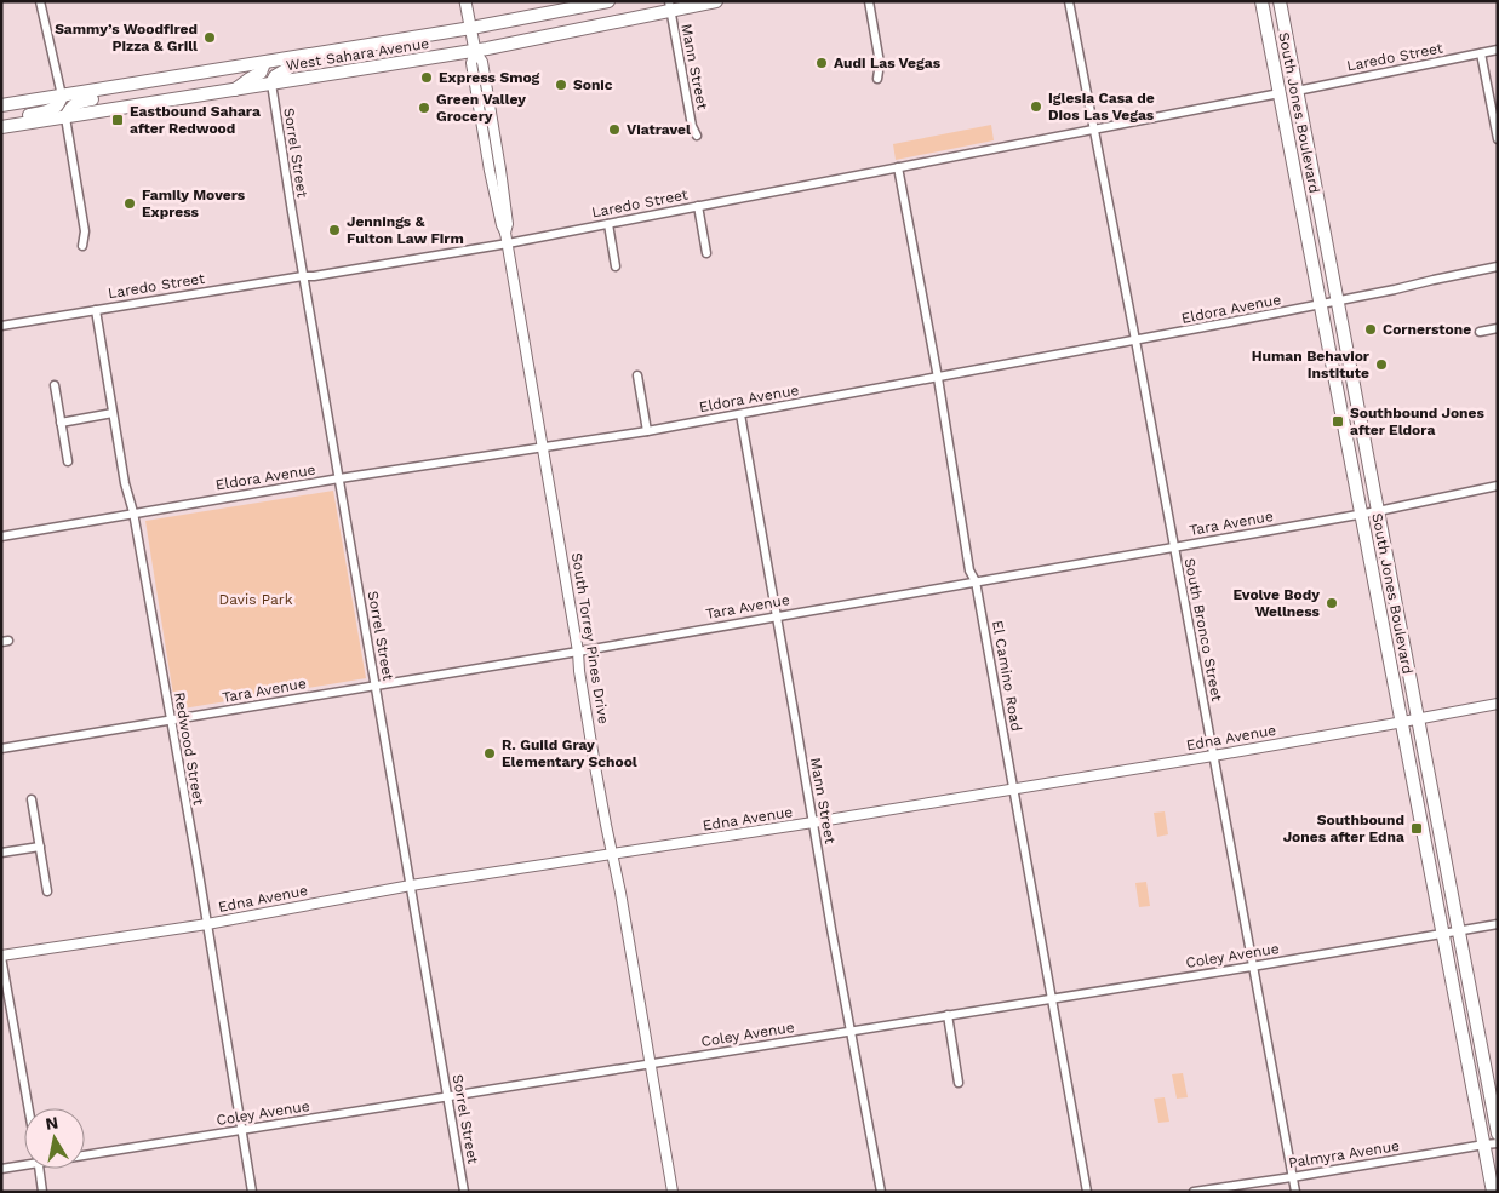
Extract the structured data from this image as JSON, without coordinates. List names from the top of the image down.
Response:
{
  "streets": {
    "main road": ["West Sahara Avenue", "South Jones Boulevard", "South Torrey Pines Drive"],
    "street": [
      "Laredo Street",
      "Mann Street",
      "Sorrel Street",
      "Eldora Avenue",
      "Tara Avenue",
      "South Bronco Street",
      "El Camino Road",
      "Edna Avenue",
      "Redwood Street",
      "Coley Avenue",
      "Palmyra Avenue"
    ]
  },
  "crossings": [
    ["West Sahara Avenue", "Mann Street"],
    ["West Sahara Avenue", "Sorrel Street"],
    ["West Sahara Avenue", "South Torrey Pines Drive"],
    ["Laredo Street", "South Jones Boulevard"],
    ["Laredo Street", "Sorrel Street"],
    ["Laredo Street", "South Bronco Street"],
    ["Laredo Street", "South Torrey Pines Drive"],
    ["Laredo Street", "El Camino Road"],
    ["Laredo Street", "Redwood Street"],
    ["Mann Street", "Eldora Avenue"],
    ["Mann Street", "Tara Avenue"],
    ["Mann Street", "Edna Avenue"],
    ["Mann Street", "Coley Avenue"],
    ["South Jones Boulevard", "Eldora Avenue"],
    ["South Jones Boulevard", "Tara Avenue"],
    ["South Jones Boulevard", "Edna Avenue"],
    ["South Jones Boulevard", "Coley Avenue"],
    ["South Jones Boulevard", "Palmyra Avenue"],
    ["Sorrel Street", "Eldora Avenue"],
    ["Sorrel Street", "Tara Avenue"],
    ["Sorrel Street", "Edna Avenue"],
    ["Sorrel Street", "Coley Avenue"],
    ["Eldora Avenue", "South Bronco Street"],
    ["Eldora Avenue", "South Torrey Pines Drive"],
    ["Eldora Avenue", "El Camino Road"],
    ["Eldora Avenue", "Redwood Street"],
    ["Tara Avenue", "South Bronco Street"],
    ["Tara Avenue", "South Torrey Pines Drive"],
    ["Tara Avenue", "El Camino Road"],
    ["Tara Avenue", "Redwood Street"],
    ["South Bronco Street", "Edna Avenue"],
    ["South Bronco Street", "Coley Avenue"],
    ["South Bronco Street", "Palmyra Avenue"],
    ["South Torrey Pines Drive", "Edna Avenue"],
    ["South Torrey Pines Drive", "Coley Avenue"],
    ["El Camino Road", "Edna Avenue"],
    ["El Camino Road", "Coley Avenue"],
    ["Edna Avenue", "Redwood Street"],
    ["Redwood Street", "Coley Avenue"]
  ],
  "parks": ["Davis Park"],
  "places": {
    "other": [
      "Sammy’s Woodfired Pizza & Grill",
      "Audi Las Vegas",
      "Express Smog",
      "Sonic",
      "Iglesia Casa de Dios Las Vegas",
      "Green Valley Grocery",
      "Viatravel",
      "Family Movers Express",
      "Jennings & Fulton Law Firm",
      "Cornerstone",
      "Human Behavior Institute",
      "Evolve Body Wellness",
      "R. Guild Gray Elementary School"
    ],
    "transit": ["Eastbound Sahara after Redwood", "Southbound Jones after Eldora", "Southbound Jones after Edna"]
  },
  "north": "top"
}
